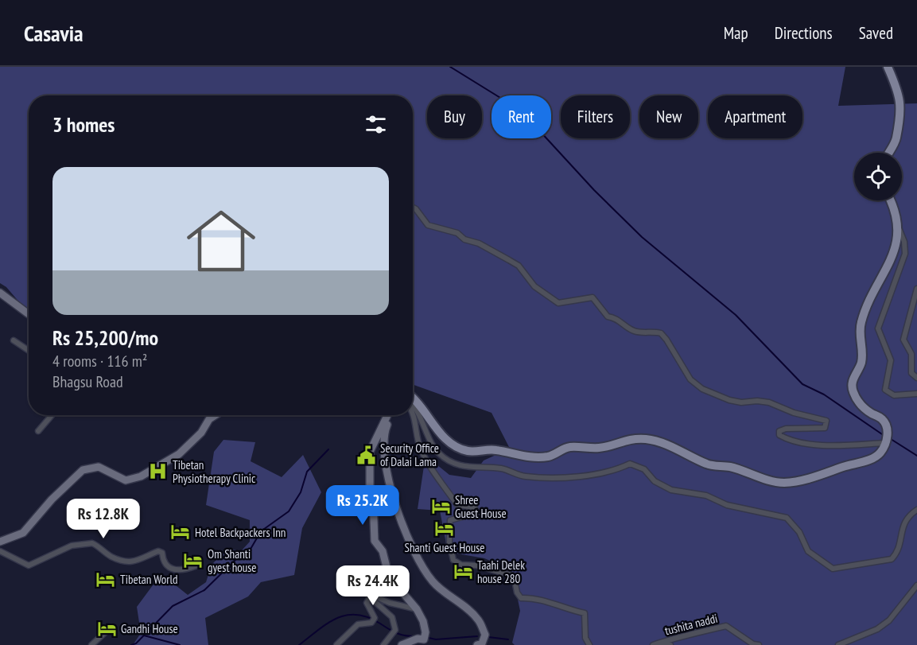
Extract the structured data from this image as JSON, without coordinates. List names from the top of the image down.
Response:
{
  "streets": {
    "street": ["tushita naddi"]
  },
  "places": {
    "public building": ["Security Office of Dalai Lama"],
    "hospital": ["Tibetan Physiotherapy Clinic"],
    "hotel": [
      "Shree Guest House",
      "Shanti Guest House",
      "Hotel Backpackers Inn",
      "Om Shanti gyest house",
      "Taahi Delek house 280",
      "Tibetan World",
      "Gandhi House"
    ]
  },
  "page": {
    "header": "Casavia",
    "nav": ["Map", "Directions", "Saved"],
    "chip": [
      "Buy",
      "Rent",
      "Filters",
      "New",
      "Apartment"
    ],
    "heading": "3 homes",
    "list": [
      {
        "name": "Rs 25,200/mo",
        "note": "4 rooms · 116 m² · Bhagsu Road"
      }
    ],
    "price": ["Rs 25.2K", "Rs 12.8K", "Rs 24.4K"]
  }
}
